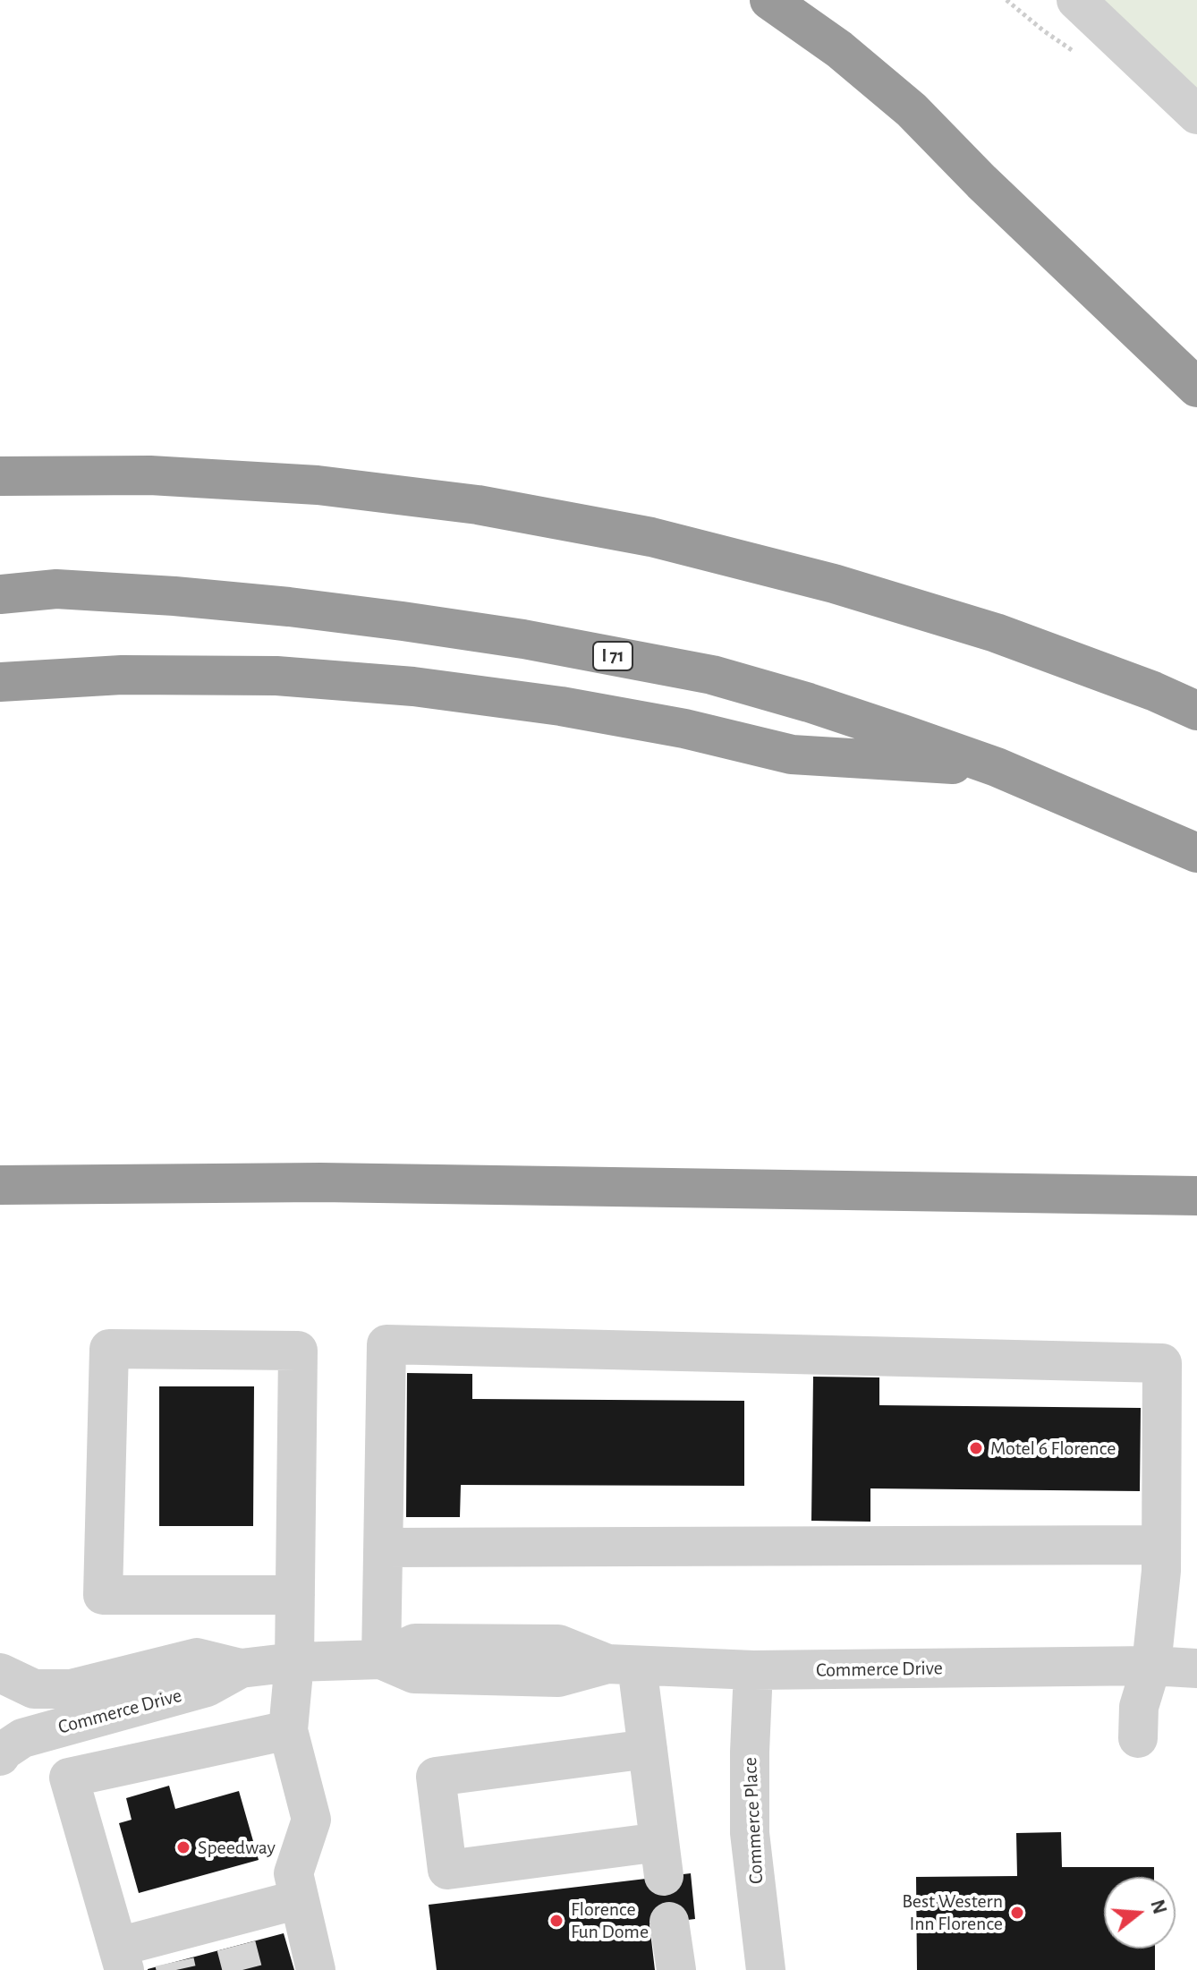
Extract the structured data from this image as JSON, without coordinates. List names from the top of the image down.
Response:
{
  "streets": {
    "highway": ["I 71"],
    "street": ["Commerce Drive", "Commerce Place"]
  },
  "crossings": [
    ["Commerce Drive", "Commerce Place"]
  ],
  "places": [
    "Motel 6 Florence",
    "Speedway",
    "Best Western Inn Florence",
    "Florence Fun Dome"
  ],
  "north": "right"
}
